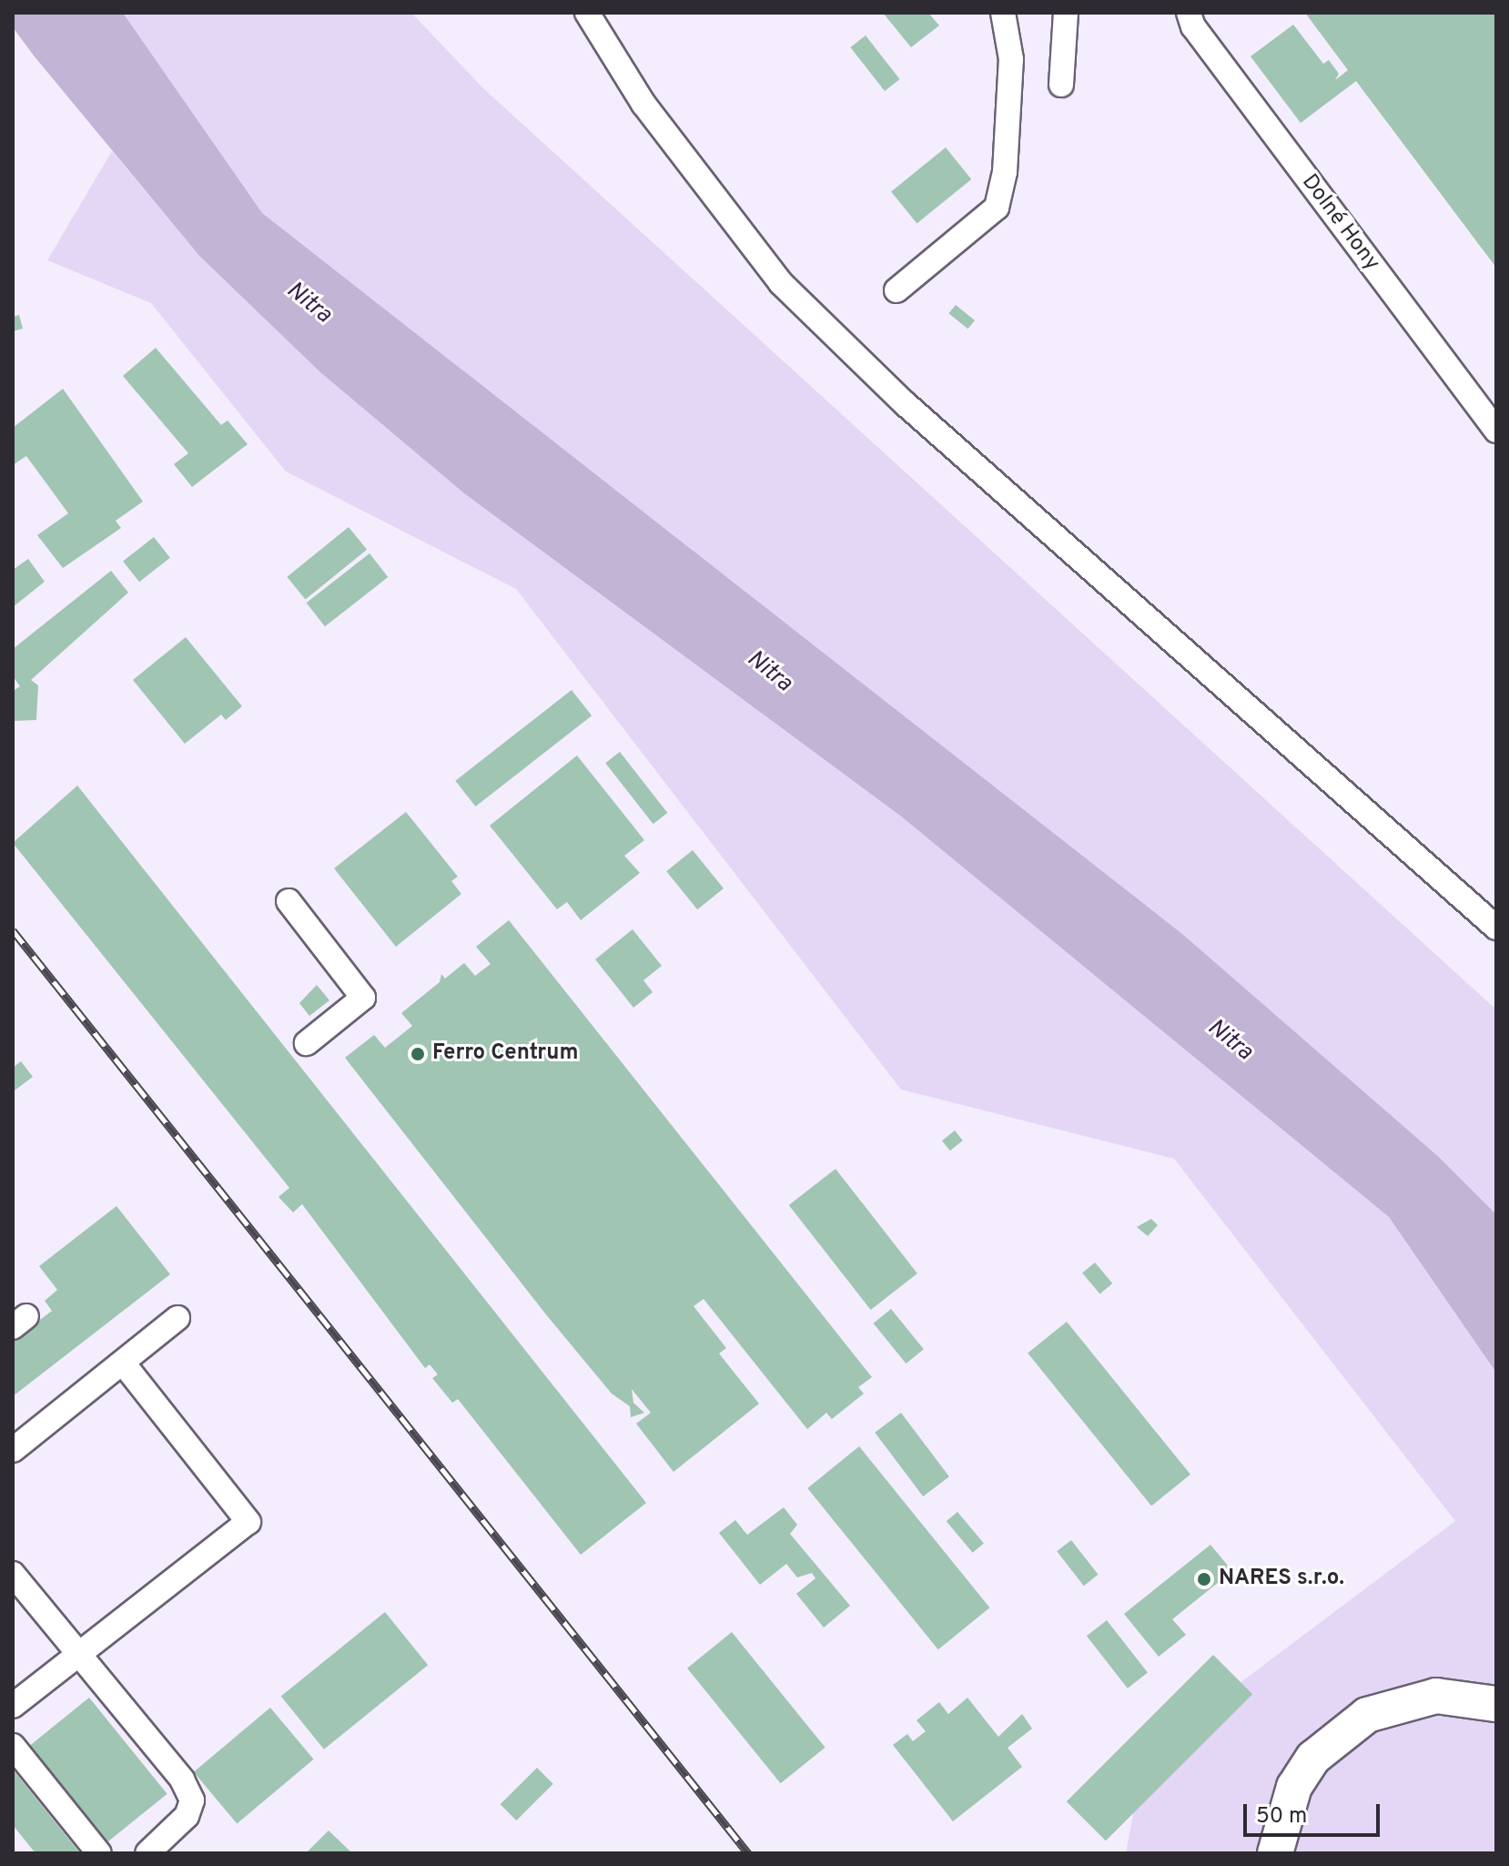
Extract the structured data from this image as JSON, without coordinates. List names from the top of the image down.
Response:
{
  "streets": {
    "street": ["Dolné Hony"]
  },
  "water": ["Nitra"],
  "places": ["Ferro Centrum", "NARES s.r.o."],
  "scale_bar": "50 m"
}
